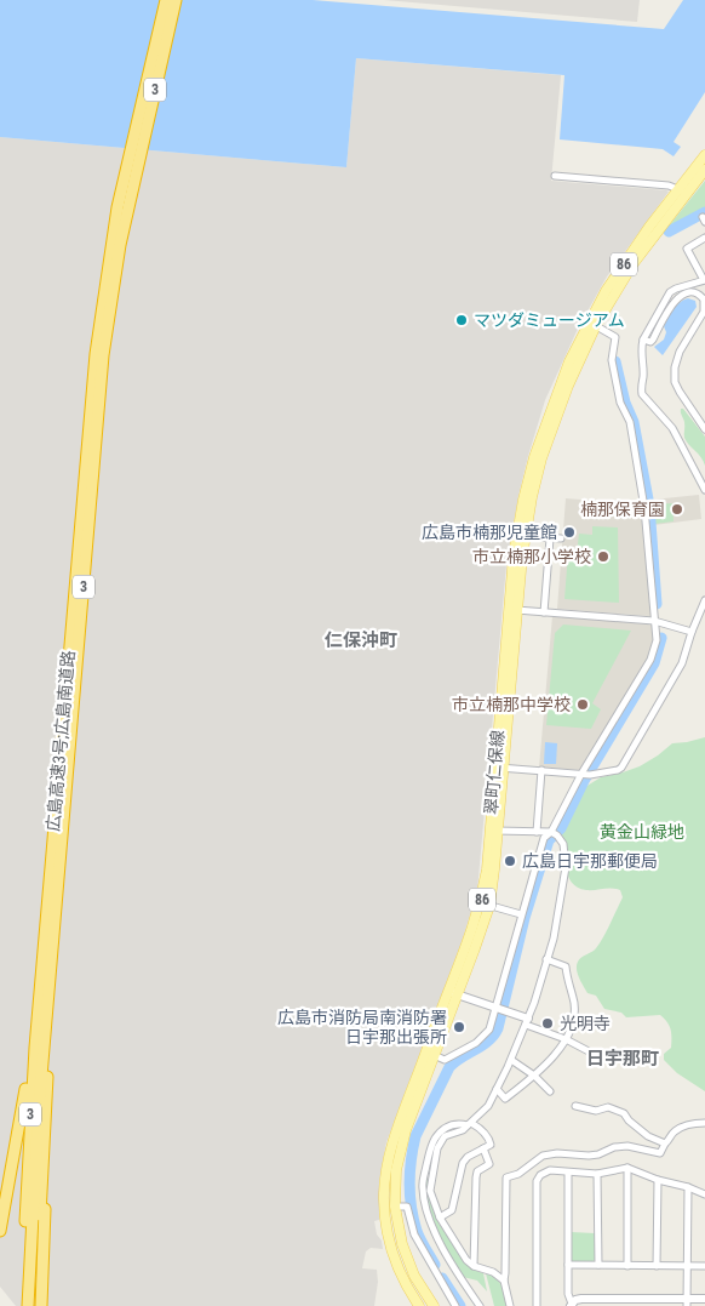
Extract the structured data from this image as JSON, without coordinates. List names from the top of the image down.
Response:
{
  "streets": {
    "highway": ["3", "広島高速3号;広島南道路"],
    "main road": ["86", "翠町仁保線"]
  },
  "crossings": [
    ["3", "広島高速3号;広島南道路"]
  ],
  "districts": ["仁保沖町", "日宇那町"],
  "parks": ["黄金山緑地"],
  "places": [
    "マツダミュージアム",
    "楠那保育園",
    "広島市楠那児童館",
    "市立楠那小学校",
    "市立楠那中学校",
    "広島日宇那郵便局",
    "光明寺",
    "広島市消防局南消防署 日宇那出張所"
  ]
}
